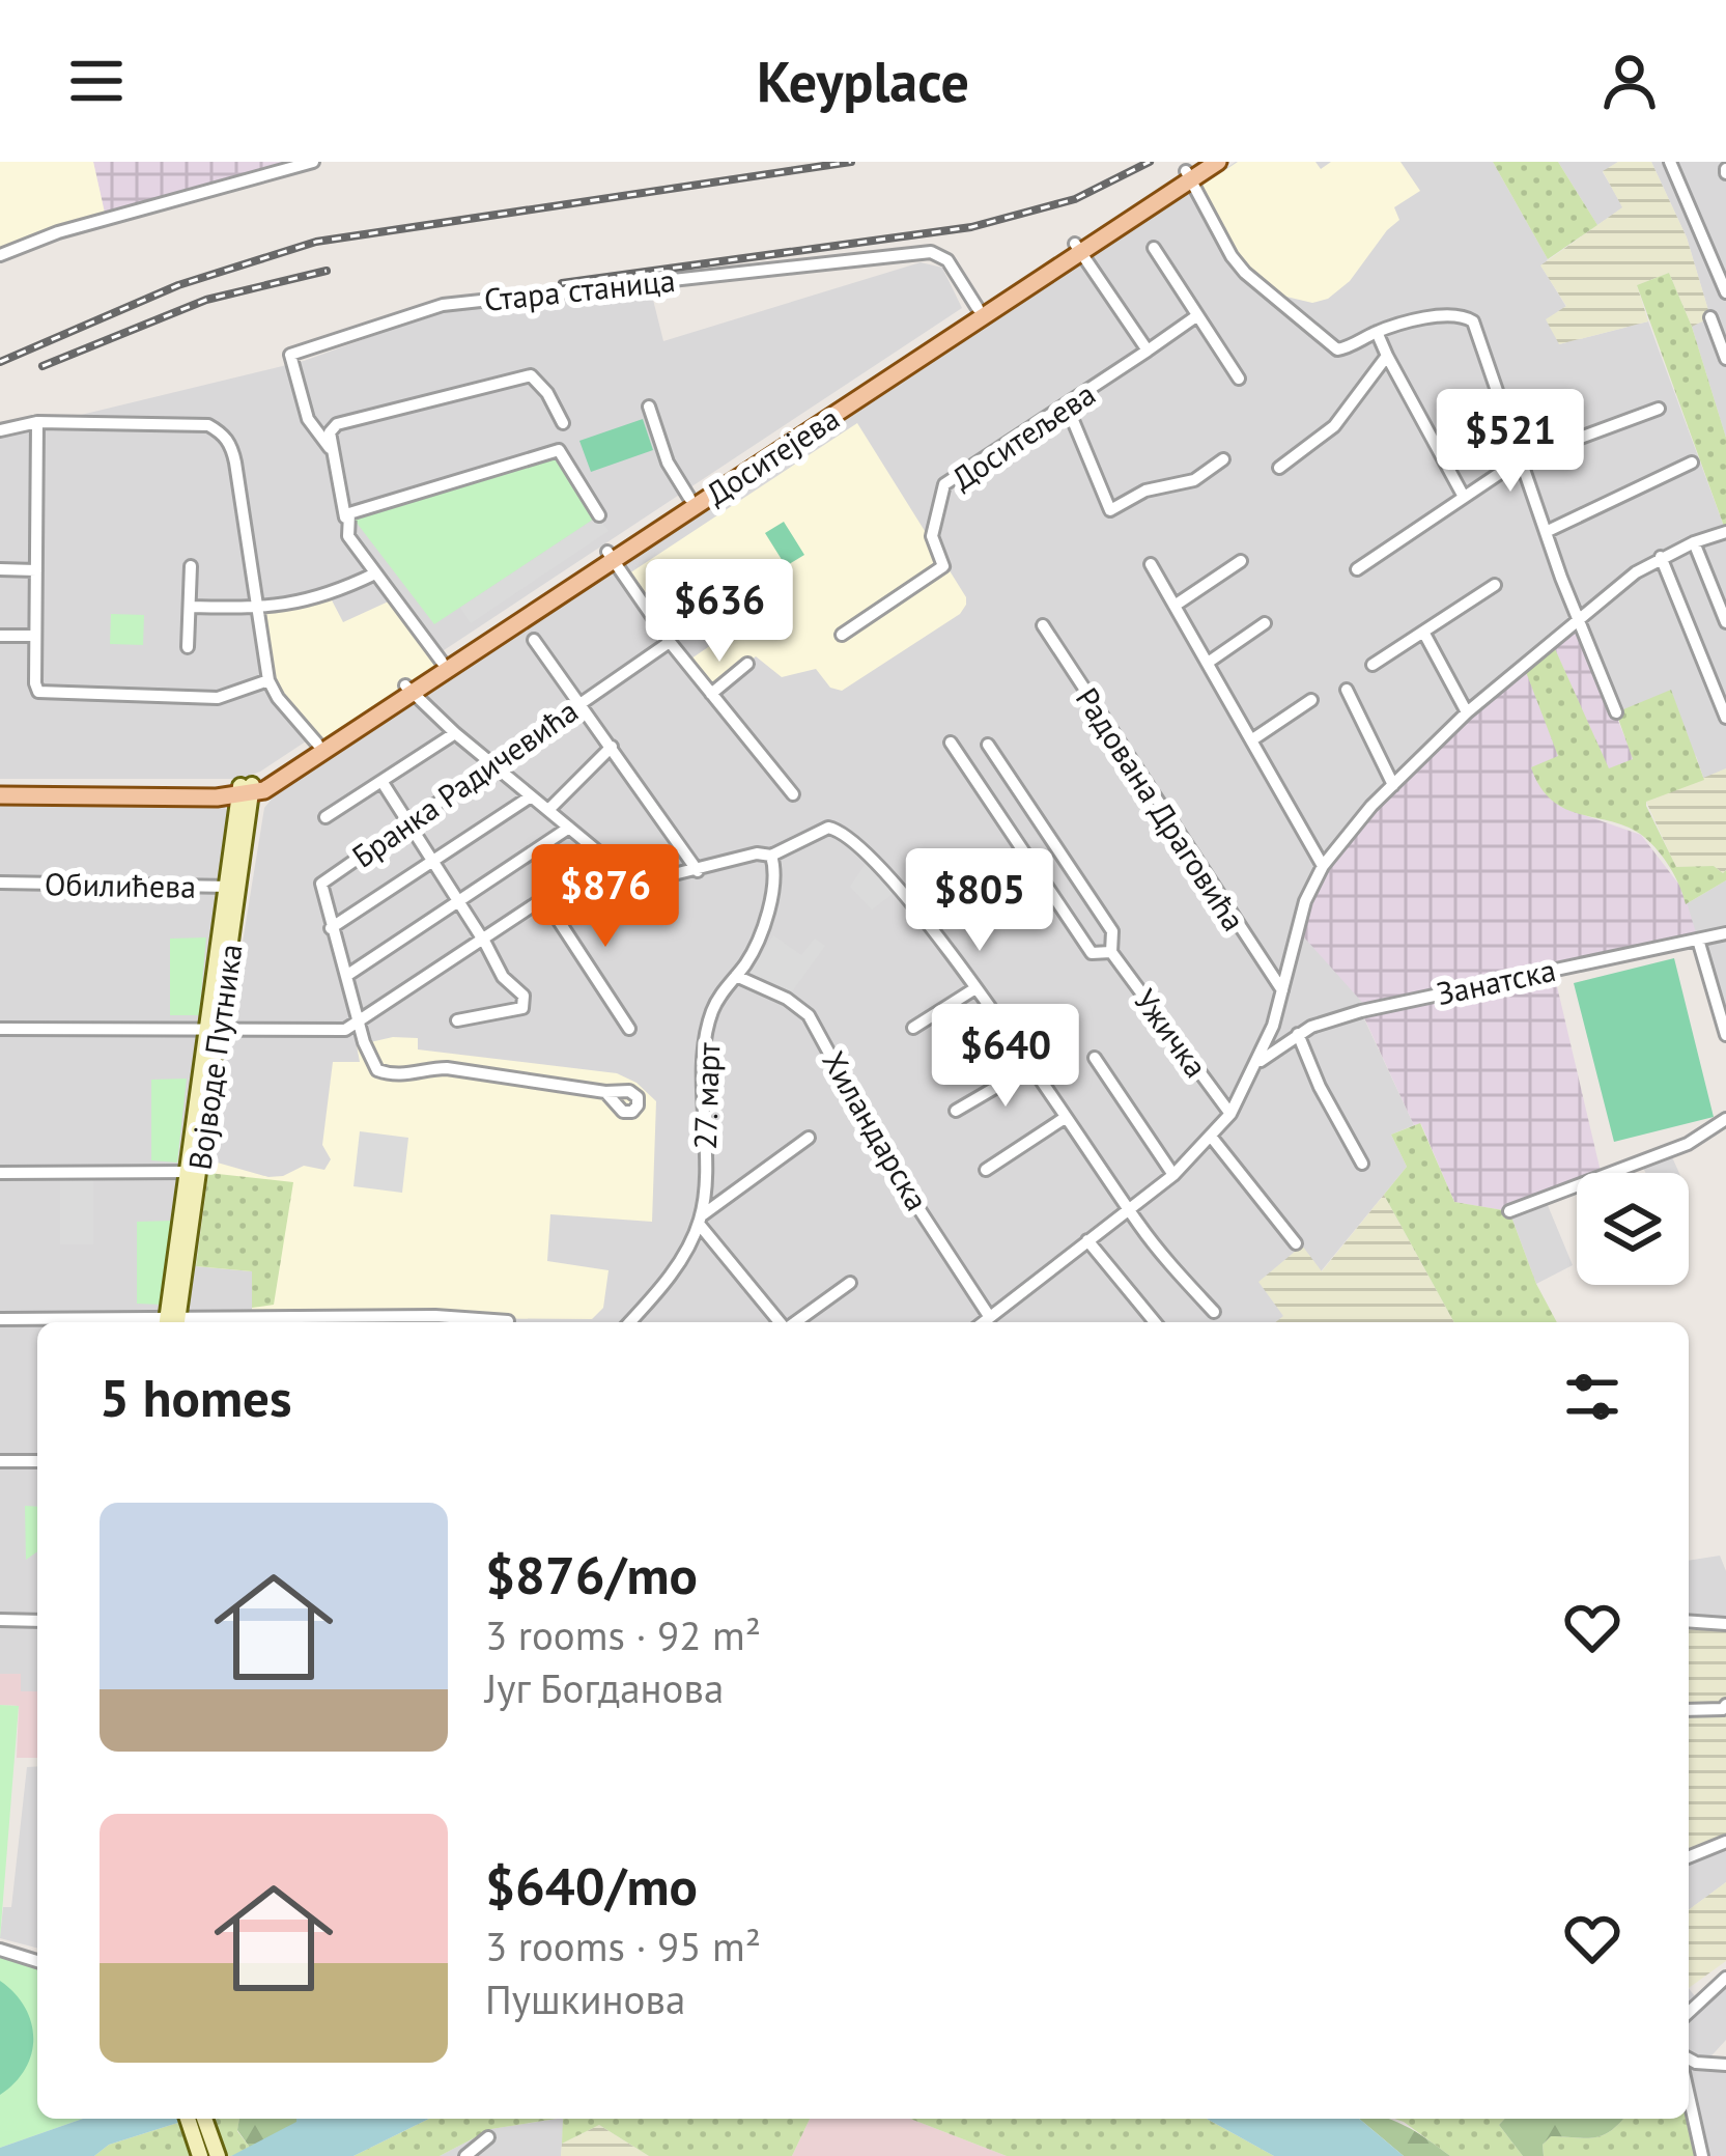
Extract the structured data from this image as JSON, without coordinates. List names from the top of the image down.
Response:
{
  "streets": {
    "main road": ["Доситејева", "Војводе Путника"],
    "street": [
      "Стара станица",
      "Доситељева",
      "Бранка Радичевића",
      "Радована Драговића",
      "Обилићева",
      "Занатска",
      "Ужичка",
      "27. март",
      "Хиландарска"
    ]
  },
  "crossings": [
    ["Стара станица", "Доситејева"],
    ["Доситејева", "Војводе Путника"],
    ["Обилићева", "Војводе Путника"],
    ["27. март", "Хиландарска"]
  ],
  "page": {
    "header": "Keyplace",
    "price": [
      "$521",
      "$636",
      "$876",
      "$805",
      "$640"
    ],
    "heading": "5 homes",
    "list": [
      {
        "name": "$876/mo",
        "note": "3 rooms · 92 m² · Југ Богданова"
      },
      {
        "name": "$640/mo",
        "note": "3 rooms · 95 m² · Пушкинова"
      }
    ]
  }
}
